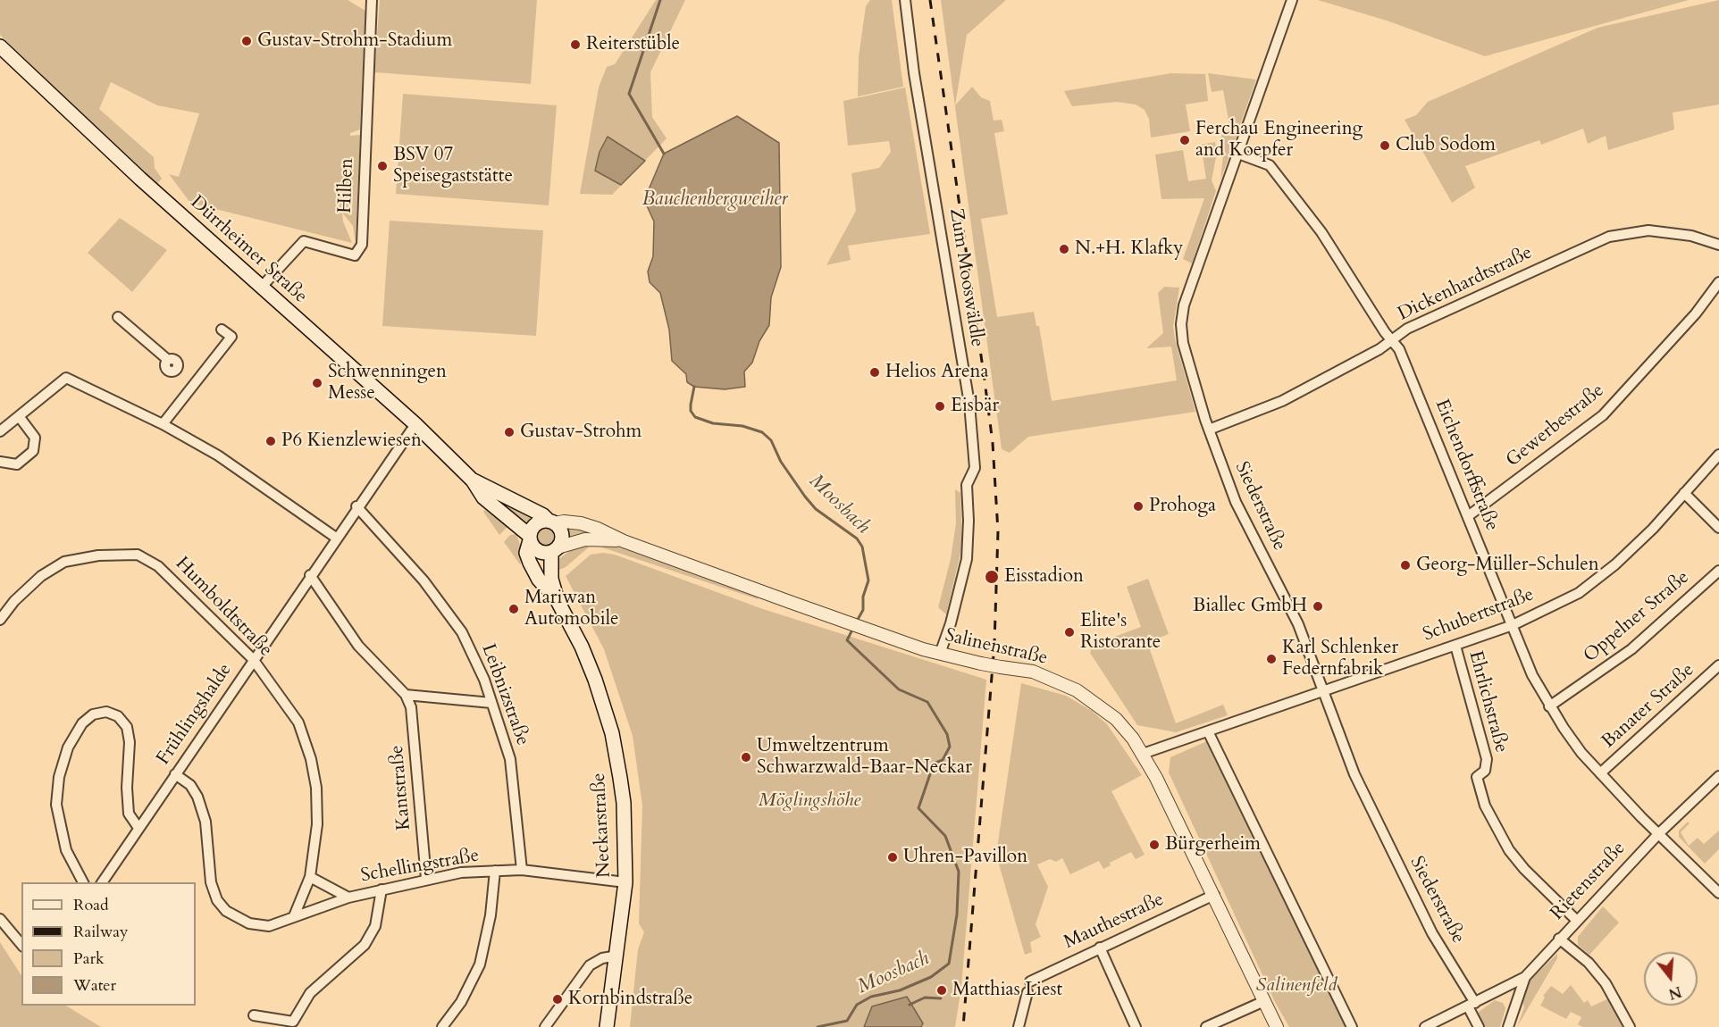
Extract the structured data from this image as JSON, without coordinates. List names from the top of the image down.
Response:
{
  "streets": {
    "main road": ["Dürrheimer Straße", "Neckarstraße"],
    "street": [
      "Hilben",
      "Zum Mooswäldle",
      "Dickenhardtstraße",
      "Gewerbestraße",
      "Eichendorffstraße",
      "Siederstraße",
      "Humboldtstraße",
      "Schubertstraße",
      "Oppelner Straße",
      "Salinenstraße",
      "Leibnizstraße",
      "Ehrlichstraße",
      "Banater Straße",
      "Frühlingshalde",
      "Kantstraße",
      "Schellingstraße",
      "Rietenstraße",
      "Mauthestraße"
    ]
  },
  "crossings": [
    ["Hilben", "Dürrheimer Straße"],
    ["Dürrheimer Straße", "Salinenstraße"],
    ["Dürrheimer Straße", "Frühlingshalde"],
    ["Dürrheimer Straße", "Neckarstraße"],
    ["Zum Mooswäldle", "Salinenstraße"],
    ["Dickenhardtstraße", "Eichendorffstraße"],
    ["Dickenhardtstraße", "Siederstraße"],
    ["Gewerbestraße", "Eichendorffstraße"],
    ["Eichendorffstraße", "Siederstraße"],
    ["Eichendorffstraße", "Schubertstraße"],
    ["Eichendorffstraße", "Oppelner Straße"],
    ["Eichendorffstraße", "Banater Straße"],
    ["Eichendorffstraße", "Rietenstraße"],
    ["Siederstraße", "Schubertstraße"],
    ["Humboldtstraße", "Frühlingshalde"],
    ["Humboldtstraße", "Schellingstraße"],
    ["Schubertstraße", "Salinenstraße"],
    ["Schubertstraße", "Ehrlichstraße"],
    ["Salinenstraße", "Neckarstraße"],
    ["Salinenstraße", "Mauthestraße"],
    ["Leibnizstraße", "Frühlingshalde"],
    ["Leibnizstraße", "Schellingstraße"],
    ["Ehrlichstraße", "Rietenstraße"],
    ["Frühlingshalde", "Kantstraße"],
    ["Frühlingshalde", "Schellingstraße"],
    ["Kantstraße", "Schellingstraße"],
    ["Neckarstraße", "Schellingstraße"]
  ],
  "water": ["Bauchenbergweiher", "Moosbach"],
  "parks": ["Möglingshöhe", "Salinenfeld"],
  "places": [
    "Gustav-Strohm-Stadium",
    "Reiterstüble",
    "Ferchau Engineering and Koepfer",
    "Club Sodom",
    "BSV 07 Speisegaststätte",
    "N.+H. Klafky",
    "Helios Arena",
    "Schwenningen Messe",
    "Eisbär",
    "Gustav-Strohm",
    "P6 Kienzlewiesen",
    "Prohoga",
    "Georg-Müller-Schulen",
    "Eisstadion",
    "Biallec GmbH",
    "Mariwan Automobile",
    "Elite's Ristorante",
    "Karl Schlenker Federnfabrik",
    "Umweltzentrum Schwarzwald-Baar-Neckar",
    "Bürgerheim",
    "Uhren-Pavillon",
    "Matthias Liest",
    "Kornbindstraße"
  ],
  "legend": [
    "Road",
    "Railway",
    "Park",
    "Water"
  ],
  "north": "bottom"
}
